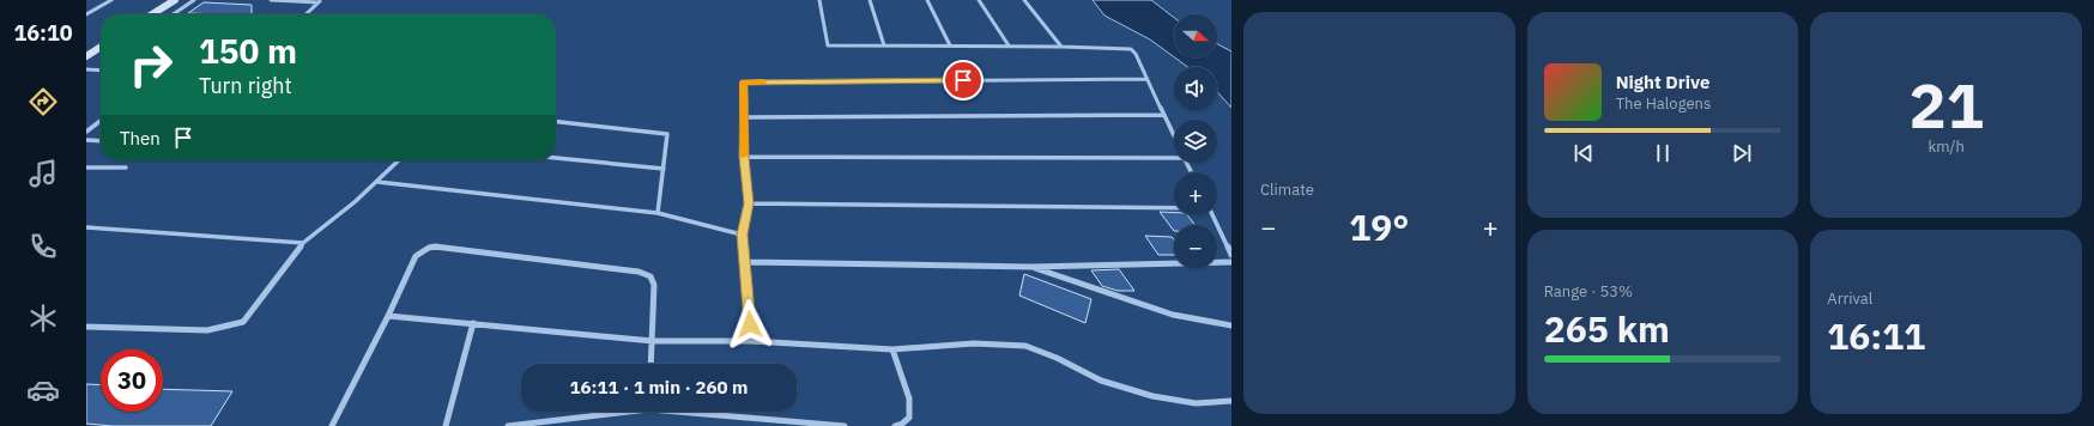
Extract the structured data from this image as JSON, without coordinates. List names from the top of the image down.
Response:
{
  "north": "right",
  "page": {
    "tabs": "16:10",
    "tile": [
      "Climate",
      ["21", "km/h"],
      ["Range · 53%", "265 km"],
      ["Arrival", "16:11"]
    ],
    "map_buttons": ["+", "−"],
    "turn": ["150 m", "Turn right"],
    "song": ["Night Drive", "The Halogens"],
    "then": "Then",
    "heat": ["−", "19°", "+"],
    "limit": "30",
    "trip": "16:11 · 1 min · 260 m"
  }
}
